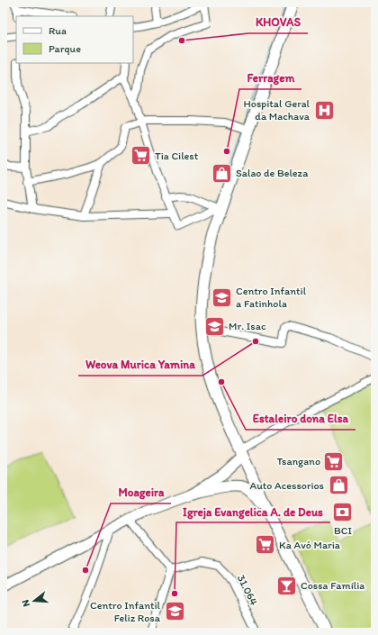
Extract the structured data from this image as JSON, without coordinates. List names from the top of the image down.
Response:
{
  "streets": {
    "street": ["31.064"]
  },
  "places": {
    "other": [
      "KHOVAS",
      "Ferragem",
      "Weova Murica Yamina",
      "Estaleiro dona Elsa",
      "Moageira",
      "Igreja Evangelica A. de Deus"
    ],
    "hospital": ["Hospital Geral da Machava"],
    "supermarket": ["Tia Cilest", "Tsangano", "Ka Avó Maria"],
    "shop": ["Salao de Beleza", "Auto Acessorios"],
    "school or university": ["Centro Infantil a Fatinhola", "Mr. Isac", "Centro Infantil Feliz Rosa"],
    "bank": ["BCI"],
    "bar": ["Cossa Família"]
  },
  "legend": ["Rua", "Parque"],
  "north": "left"
}
